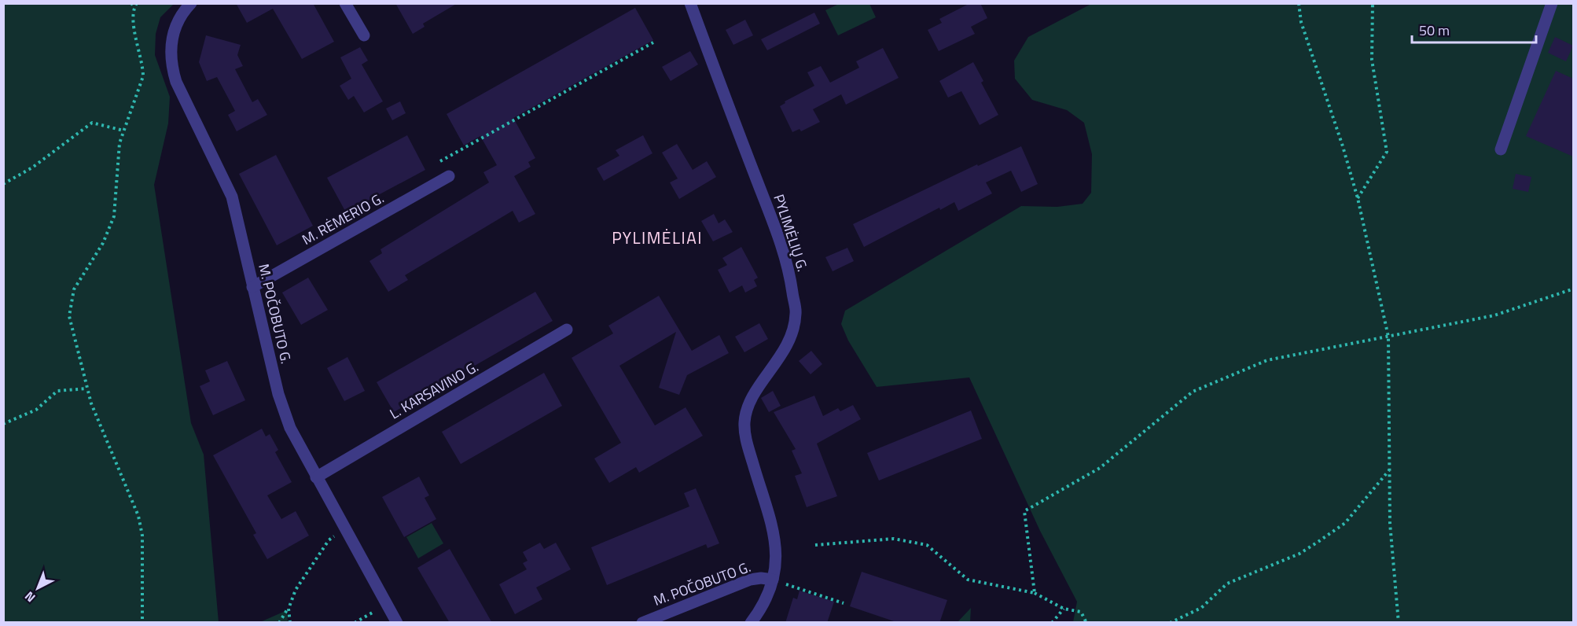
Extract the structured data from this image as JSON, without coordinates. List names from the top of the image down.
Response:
{
  "streets": {
    "street": [
      "M. RĖMERIO G.",
      "PYLIMĖLIŲ G.",
      "M. POČOBUTO G.",
      "L. KARSAVINO G."
    ]
  },
  "crossings": [
    ["M. RĖMERIO G.", "M. POČOBUTO G."],
    ["PYLIMĖLIŲ G.", "M. POČOBUTO G."],
    ["M. POČOBUTO G.", "L. KARSAVINO G."]
  ],
  "districts": ["PYLIMĖLIAI"],
  "scale_bar": "50 m",
  "north": "bottom left"
}
